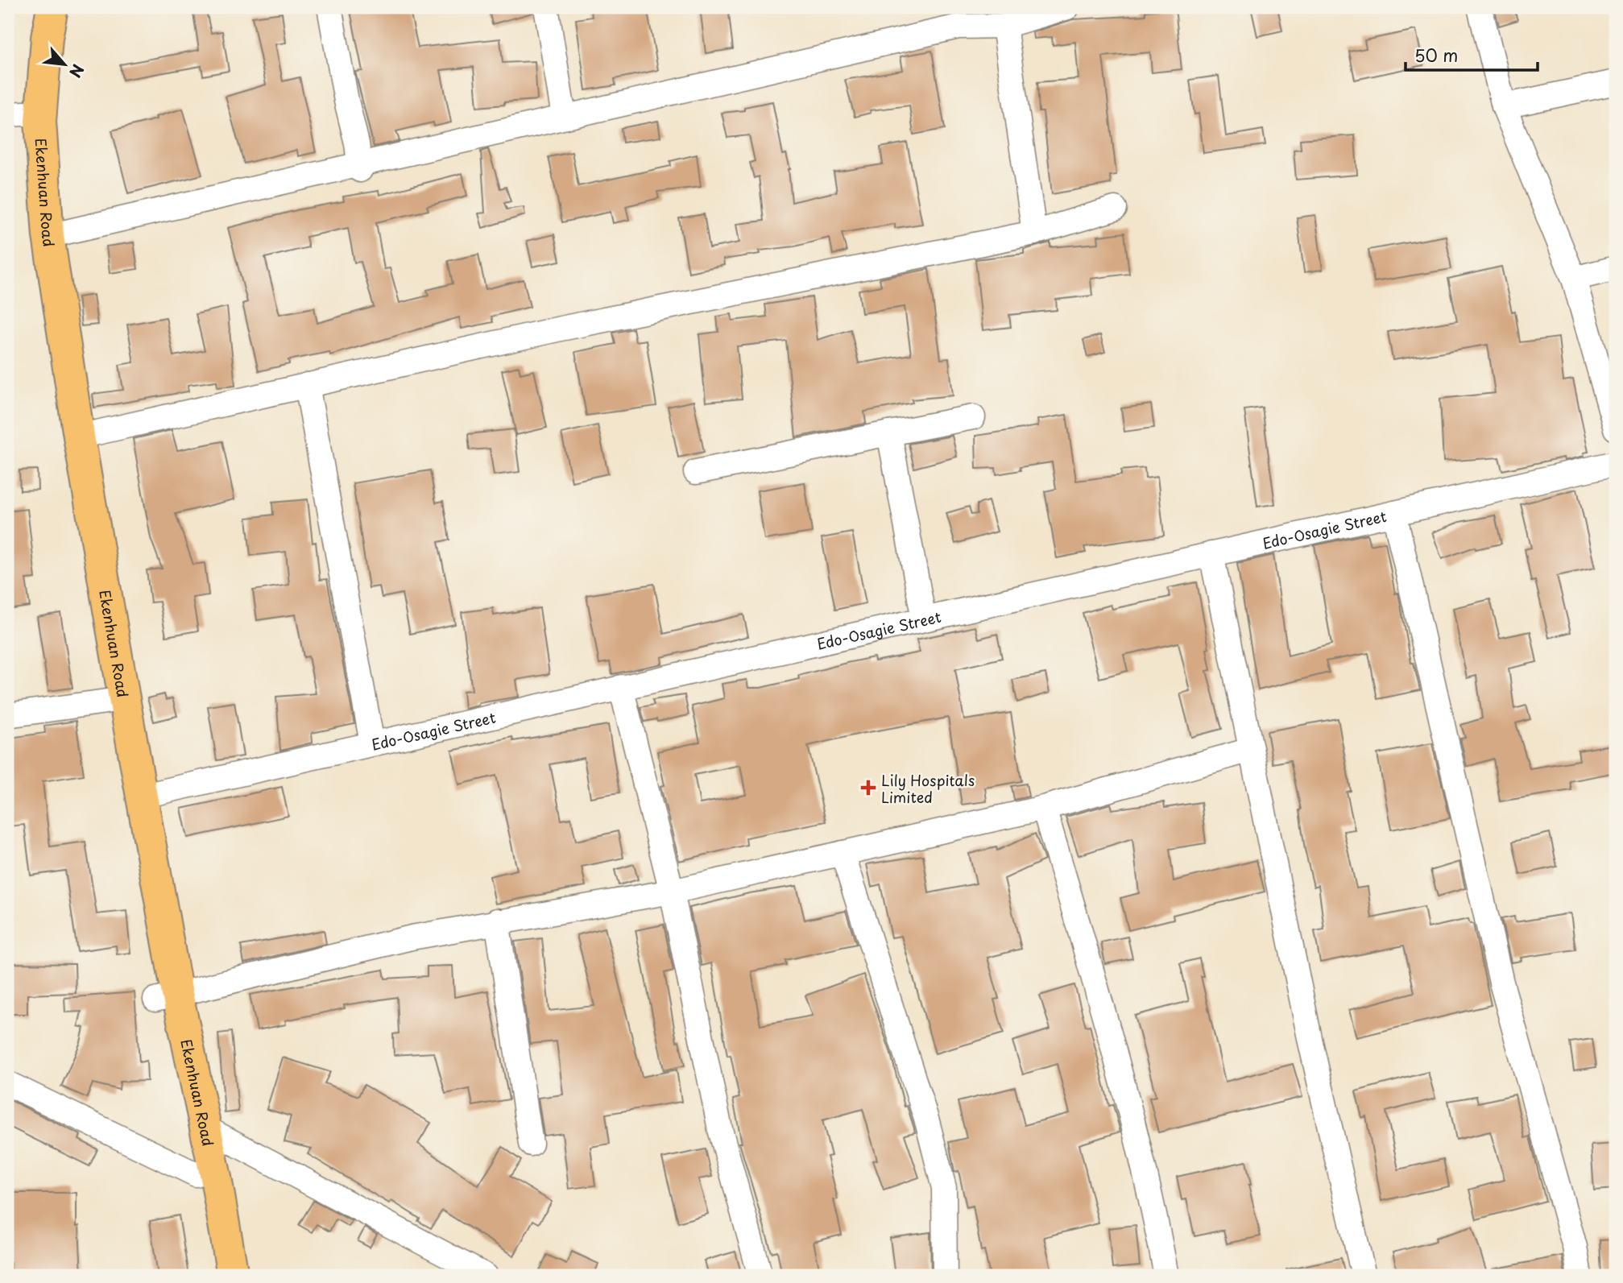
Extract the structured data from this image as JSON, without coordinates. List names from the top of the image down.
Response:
{
  "streets": {
    "main road": ["Ekenhuan Road"],
    "street": ["Edo-Osagie Street"]
  },
  "crossings": [
    ["Ekenhuan Road", "Edo-Osagie Street"]
  ],
  "places": {
    "health": ["Lily Hospitals Limited"]
  },
  "scale_bar": "50 m",
  "north": "bottom right"
}
